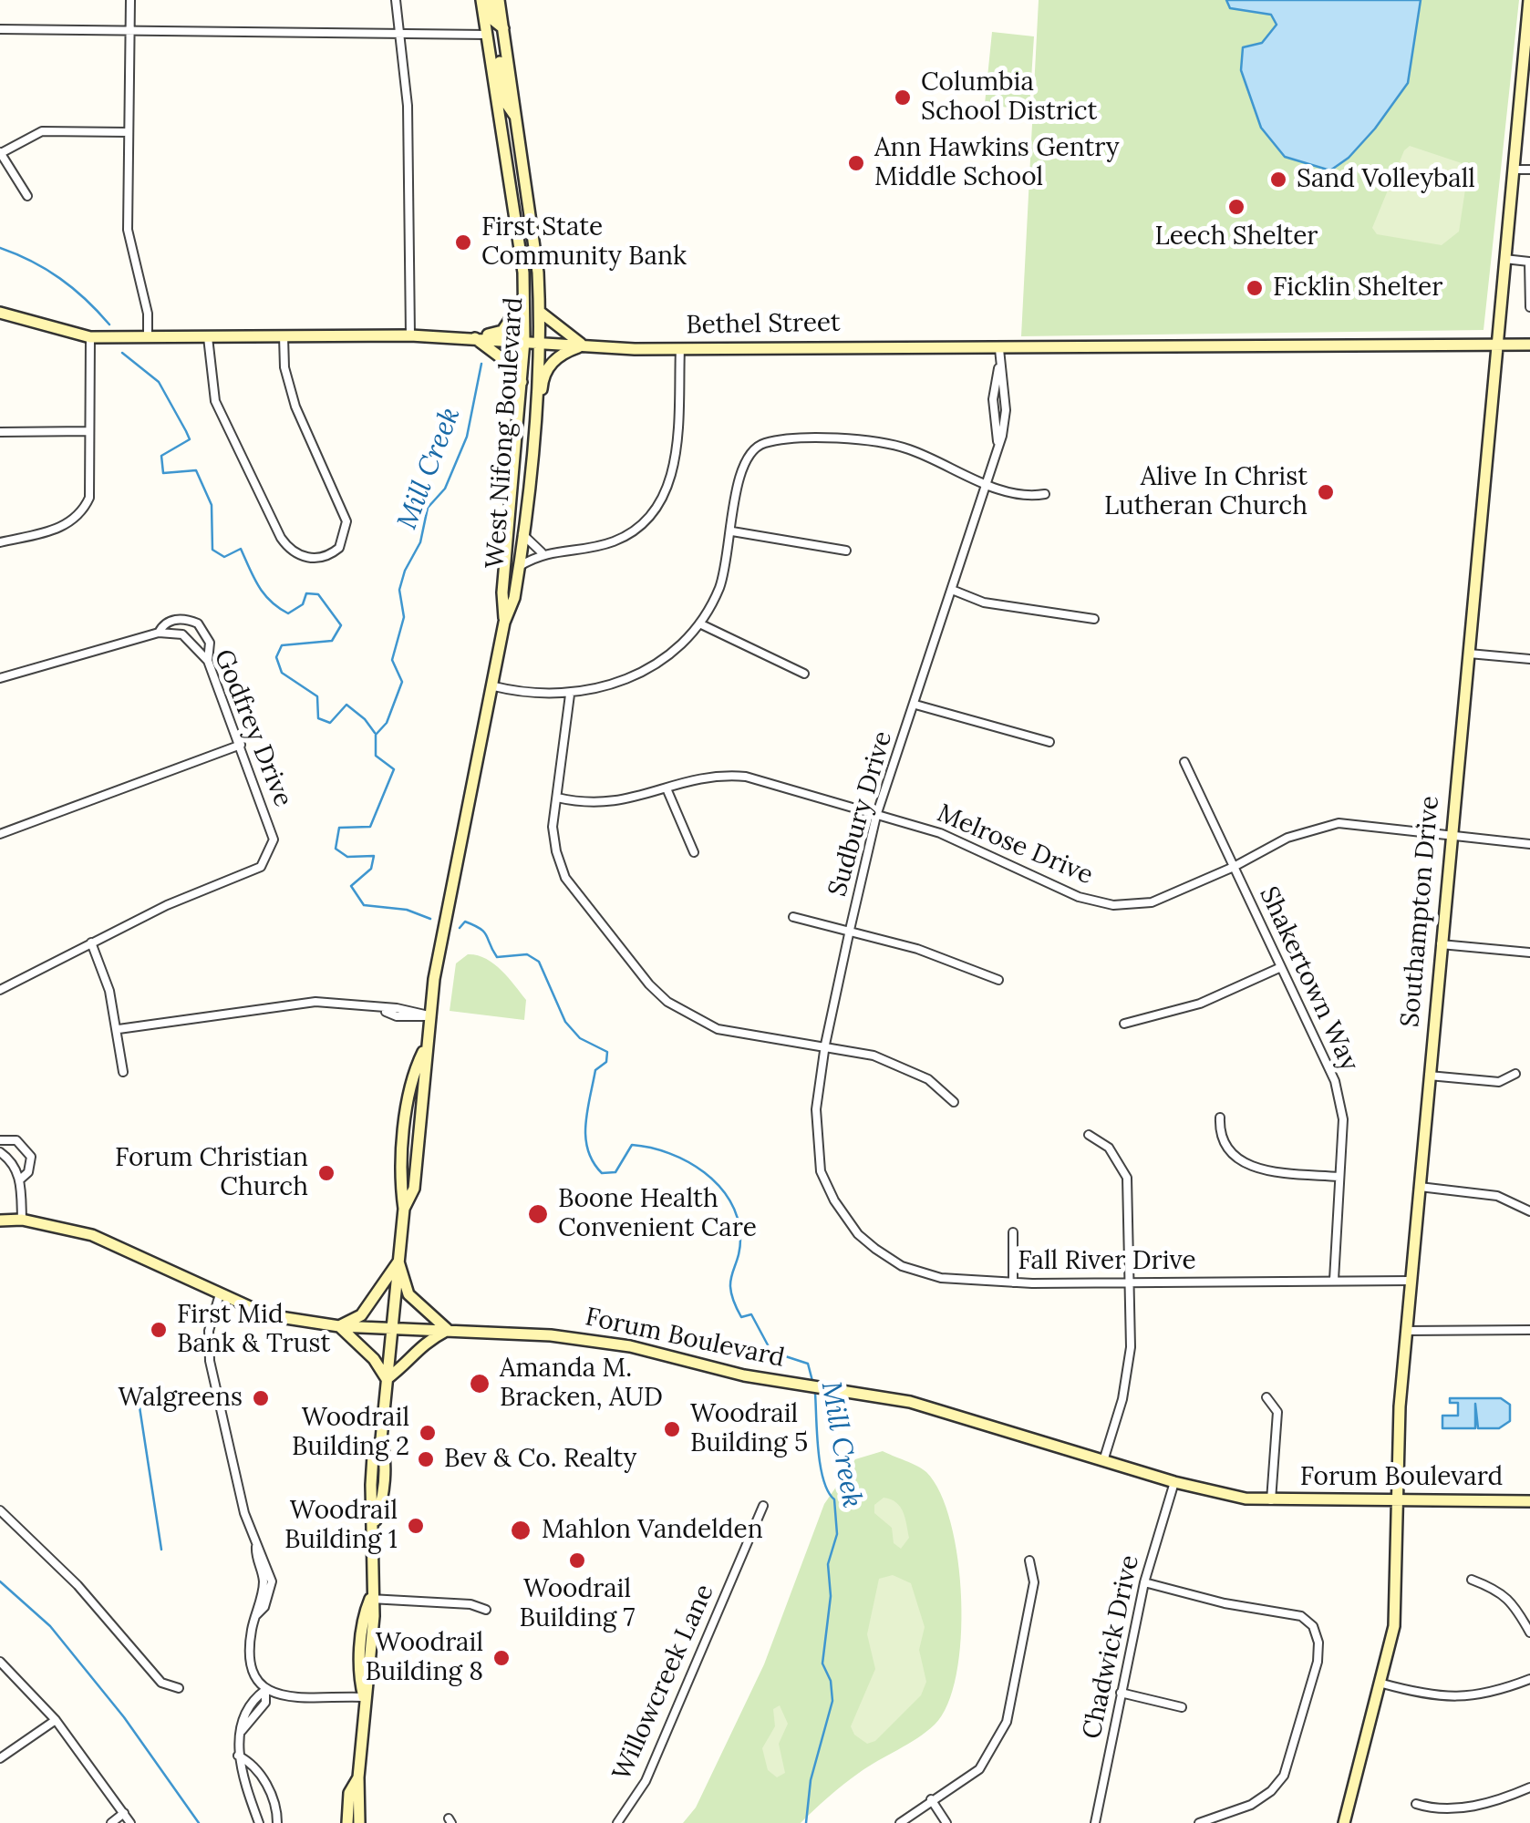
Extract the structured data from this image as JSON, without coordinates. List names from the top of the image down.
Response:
{
  "streets": {
    "street": [
      "Bethel Street",
      "West Nifong Boulevard",
      "Godfrey Drive",
      "Sudbury Drive",
      "Melrose Drive",
      "Southampton Drive",
      "Shakertown Way",
      "Fall River Drive",
      "Forum Boulevard",
      "Chadwick Drive",
      "Willowcreek Lane"
    ]
  },
  "crossings": [
    ["Bethel Street", "West Nifong Boulevard"],
    ["Bethel Street", "Sudbury Drive"],
    ["Bethel Street", "Southampton Drive"],
    ["West Nifong Boulevard", "Forum Boulevard"],
    ["Sudbury Drive", "Melrose Drive"],
    ["Sudbury Drive", "Fall River Drive"],
    ["Melrose Drive", "Southampton Drive"],
    ["Melrose Drive", "Shakertown Way"],
    ["Southampton Drive", "Fall River Drive"],
    ["Southampton Drive", "Forum Boulevard"],
    ["Shakertown Way", "Fall River Drive"],
    ["Forum Boulevard", "Chadwick Drive"]
  ],
  "water": ["Mill Creek"],
  "places": [
    "Columbia School District",
    "Ann Hawkins Gentry Middle School",
    "Sand Volleyball",
    "Leech Shelter",
    "First State Community Bank",
    "Ficklin Shelter",
    "Alive In Christ Lutheran Church",
    "Forum Christian Church",
    "Boone Health Convenient Care",
    "First Mid Bank & Trust",
    "Amanda M. Bracken, AUD",
    "Walgreens",
    "Woodrail Building 5",
    "Woodrail Building 2",
    "Bev & Co. Realty",
    "Woodrail Building 1",
    "Mahlon Vandelden",
    "Woodrail Building 7",
    "Woodrail Building 8"
  ]
}
